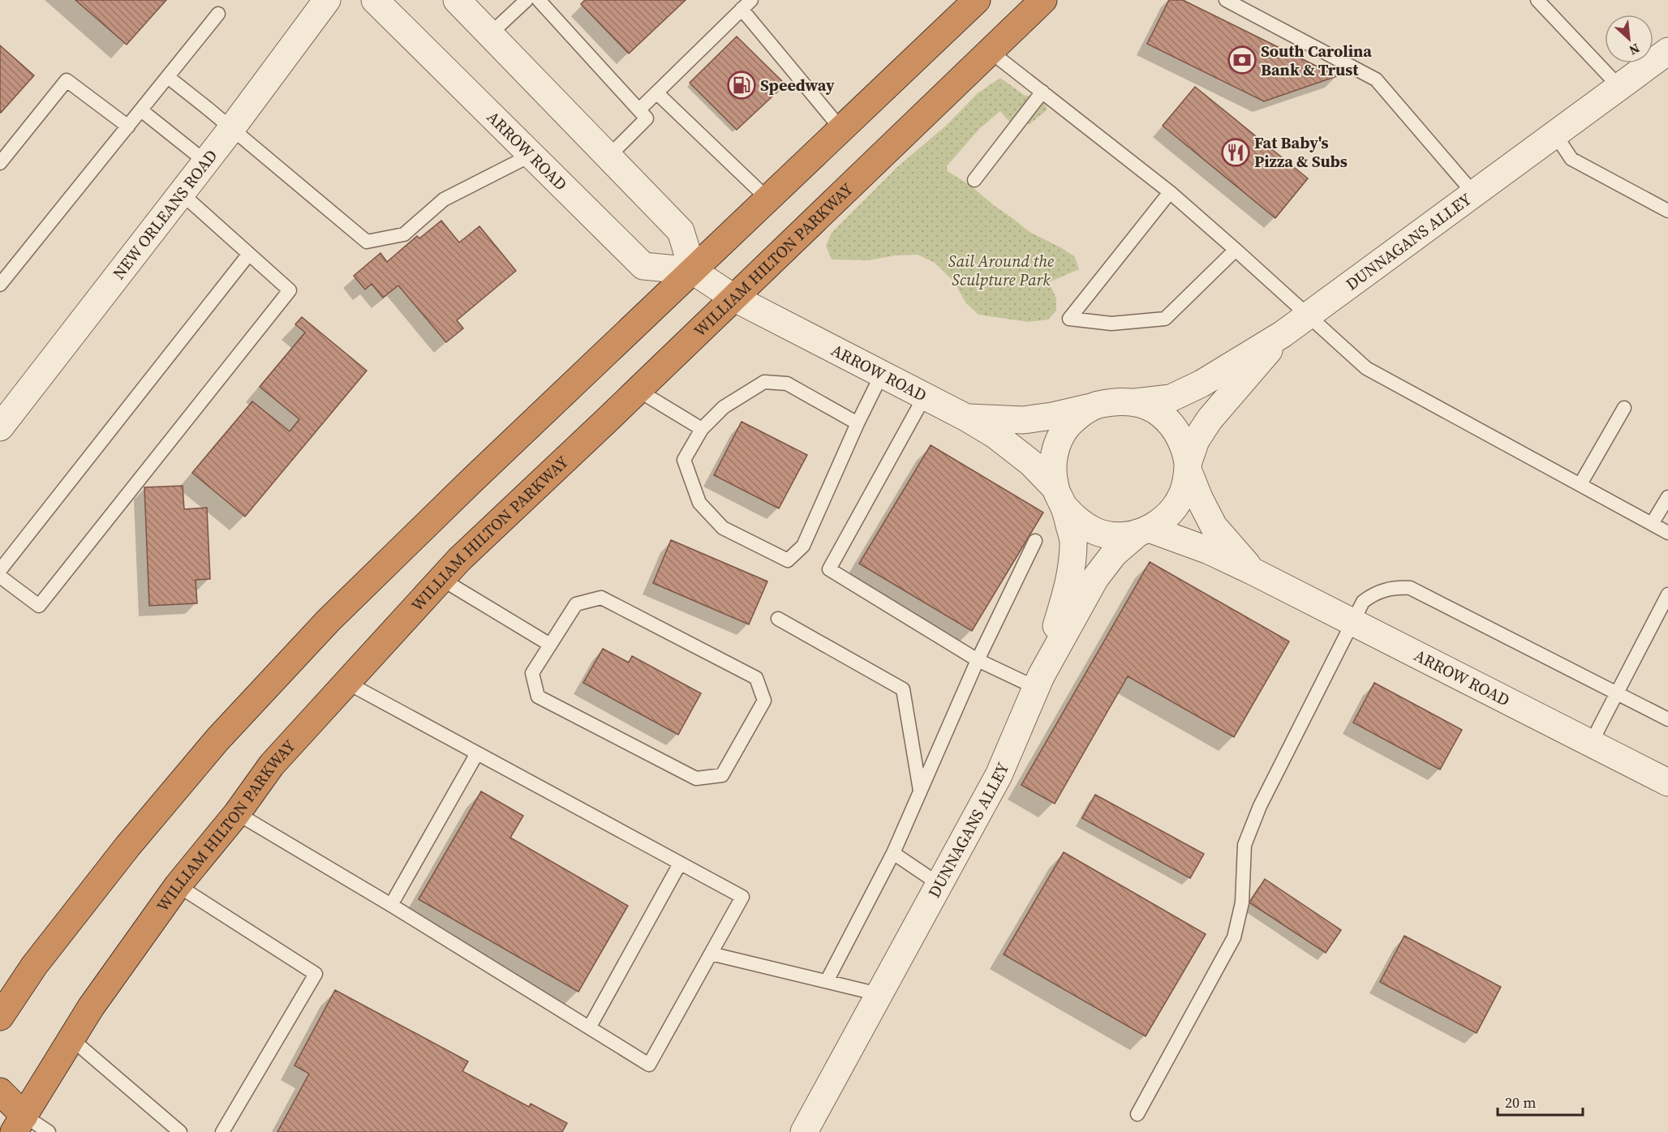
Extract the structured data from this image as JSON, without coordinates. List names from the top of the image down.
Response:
{
  "streets": {
    "highway": ["WILLIAM HILTON PARKWAY"],
    "street": ["ARROW ROAD", "NEW ORLEANS ROAD", "DUNNAGANS ALLEY"]
  },
  "crossings": [
    ["ARROW ROAD", "DUNNAGANS ALLEY"],
    ["ARROW ROAD", "WILLIAM HILTON PARKWAY"]
  ],
  "parks": ["Sail Around the Sculpture Park"],
  "places": {
    "bank": ["South Carolina Bank & Trust"],
    "fuel station": ["Speedway"],
    "restaurant": ["Fat Baby's Pizza & Subs"]
  },
  "scale_bar": "20 m",
  "north": "bottom right"
}
